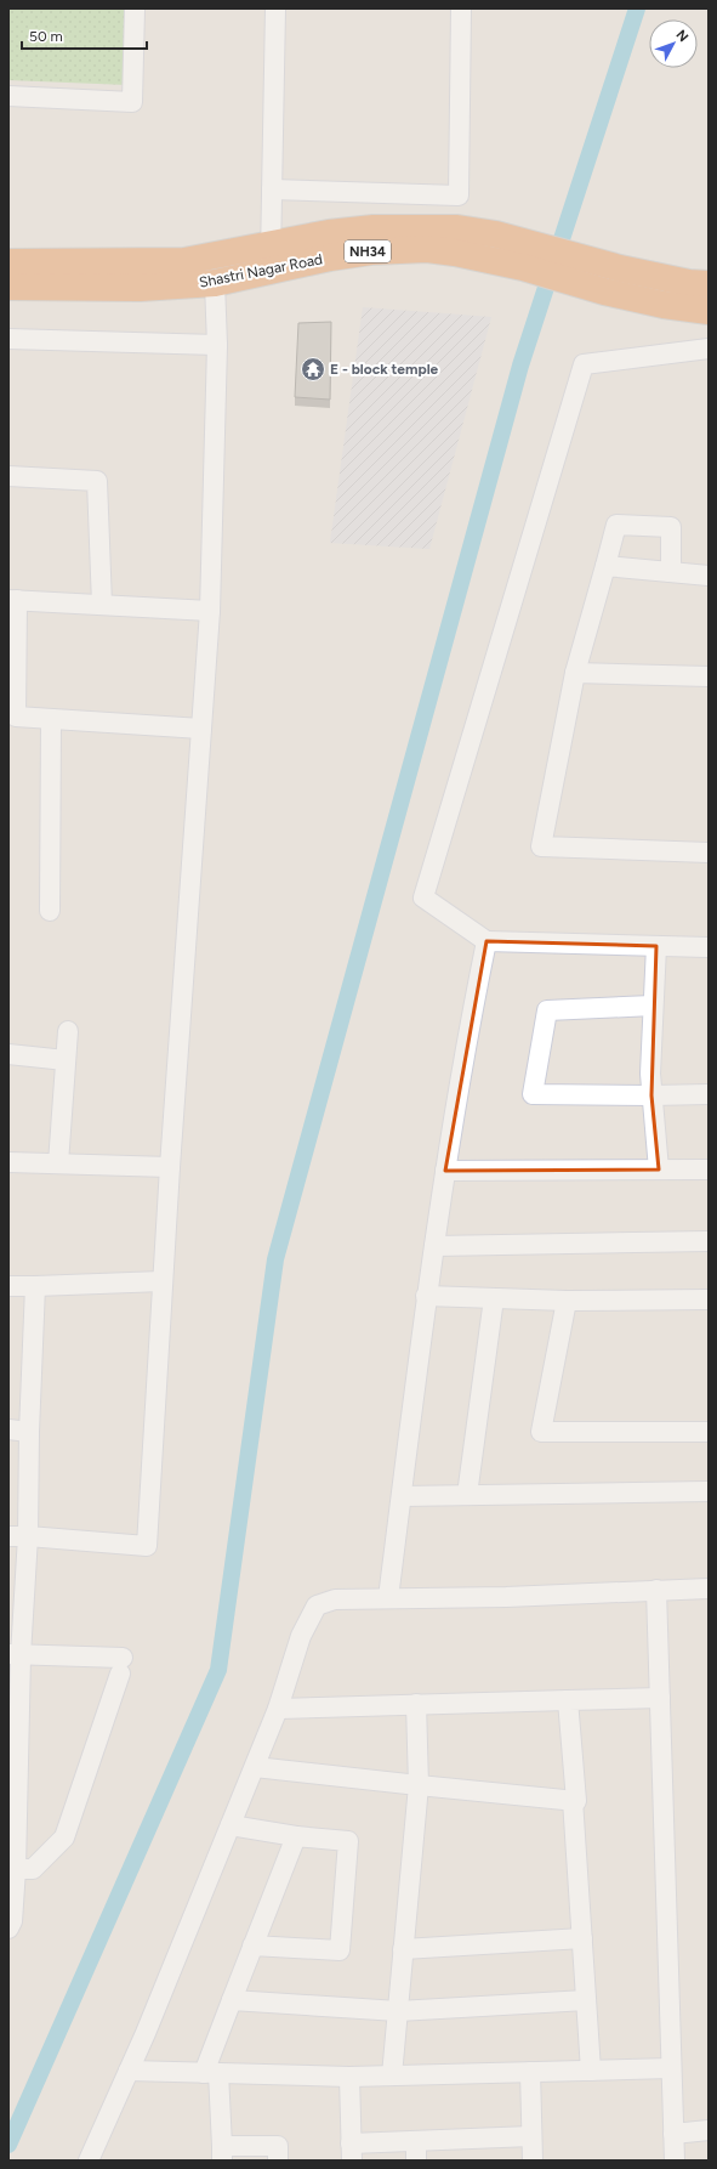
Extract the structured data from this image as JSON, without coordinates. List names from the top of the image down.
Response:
{
  "streets": {
    "highway": ["NH34", "Shastri Nagar Road"]
  },
  "crossings": [
    ["NH34", "Shastri Nagar Road"]
  ],
  "places": {
    "temple": ["E - block temple"]
  },
  "scale_bar": "50 m",
  "north": "top right"
}
